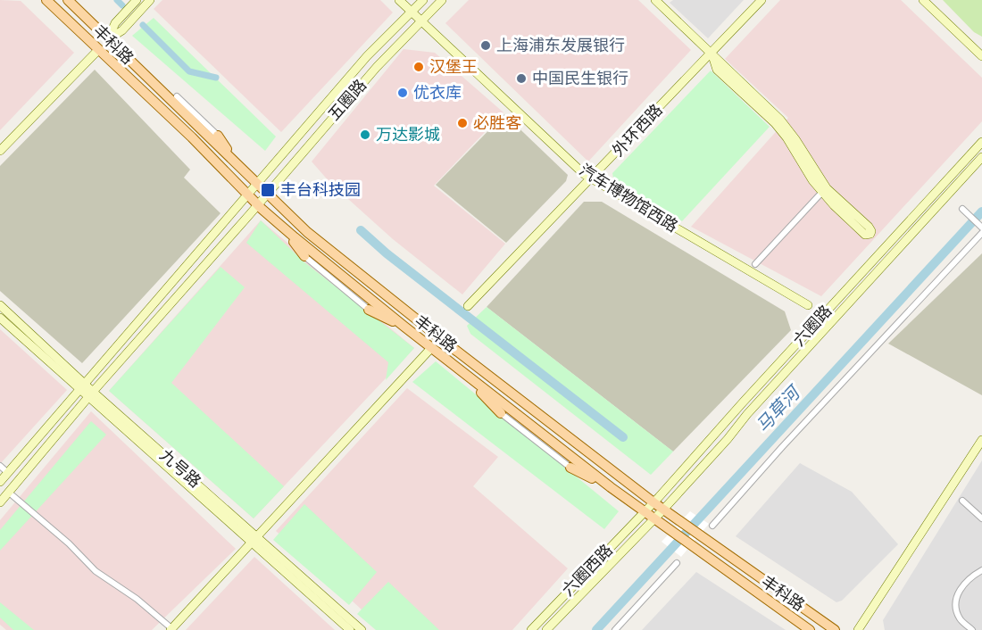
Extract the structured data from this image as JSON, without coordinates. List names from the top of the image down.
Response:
{
  "streets": {
    "main road": ["丰科路"],
    "street": [
      "五圈路",
      "外环西路",
      "汽车博物馆西路",
      "六圈路",
      "九号路",
      "六圈西路"
    ]
  },
  "crossings": [
    ["丰科路", "五圈路"],
    ["丰科路", "六圈路"],
    ["丰科路", "六圈西路"],
    ["五圈路", "汽车博物馆西路"],
    ["五圈路", "九号路"],
    ["外环西路", "汽车博物馆西路"],
    ["六圈路", "六圈西路"]
  ],
  "water": ["马草河"],
  "places": {
    "other": [
      "上海浦东发展银行",
      "汉堡王",
      "中国民生银行",
      "优衣库",
      "必胜客",
      "万达影城"
    ],
    "transit": ["丰台科技园"]
  }
}
